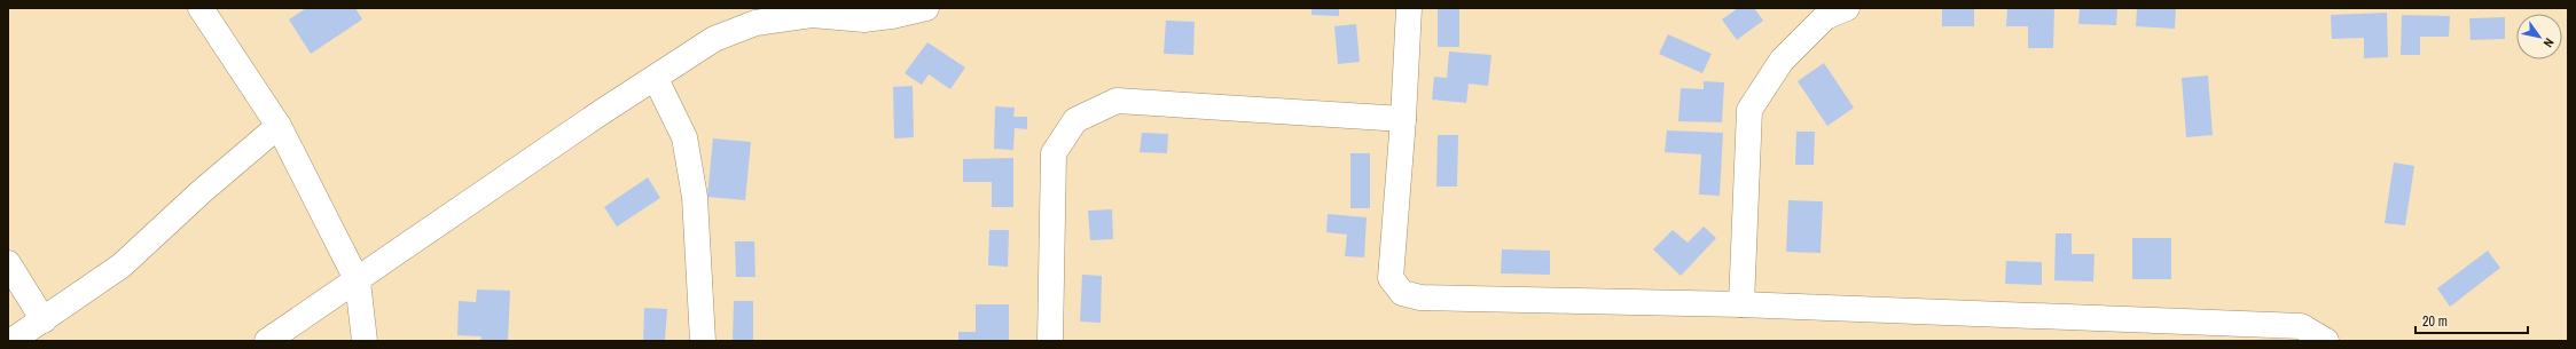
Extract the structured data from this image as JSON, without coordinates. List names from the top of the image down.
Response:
{
  "scale_bar": "20 m",
  "north": "bottom right"
}
